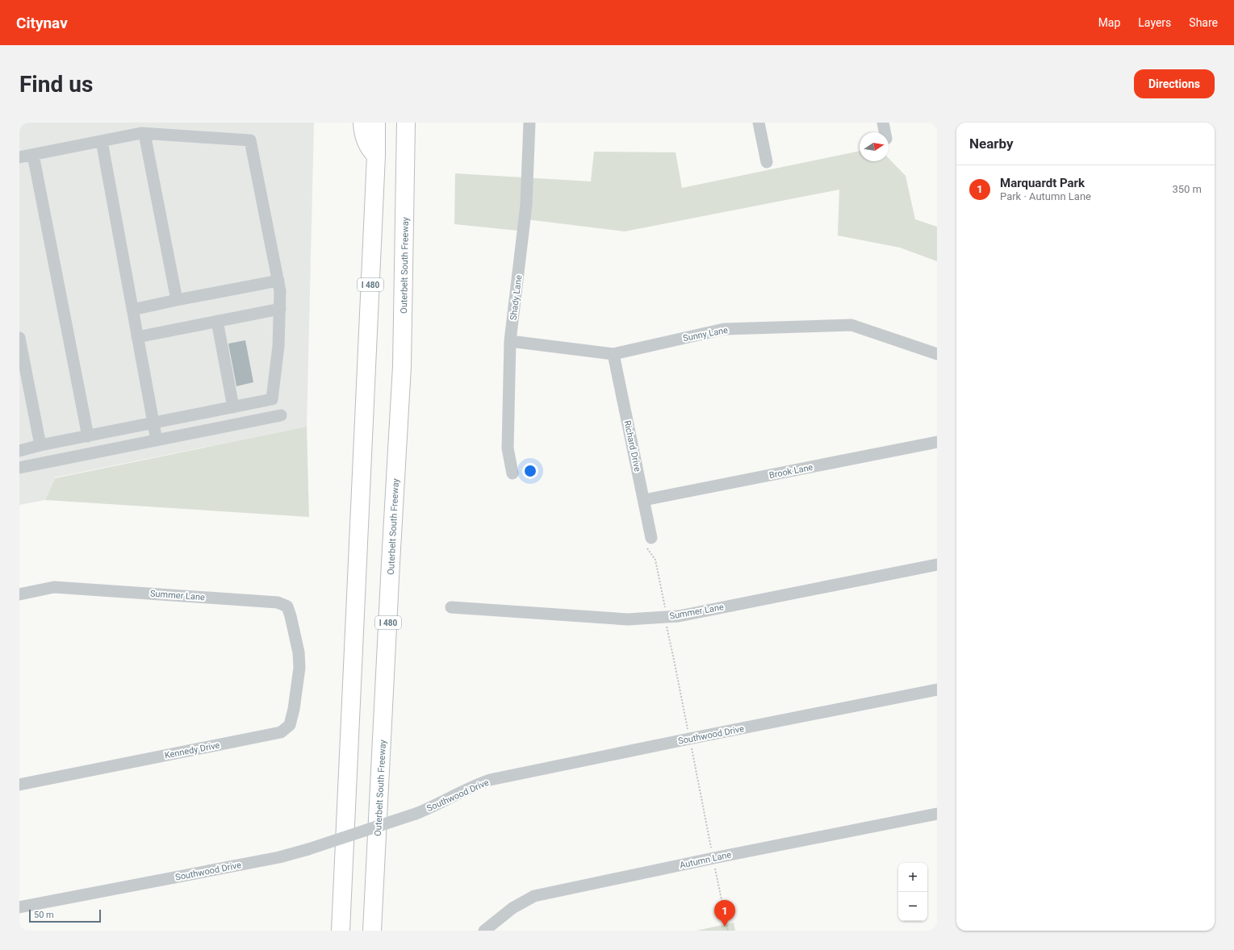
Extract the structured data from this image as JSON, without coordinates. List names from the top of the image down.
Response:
{
  "streets": {
    "highway": ["Outerbelt South Freeway", "I 480"],
    "street": [
      "Shady Lane",
      "Sunny Lane",
      "Richard Drive",
      "Brook Lane",
      "Summer Lane",
      "Southwood Drive",
      "Kennedy Drive",
      "Autumn Lane"
    ]
  },
  "crossings": [
    ["Shady Lane", "Sunny Lane"],
    ["Sunny Lane", "Richard Drive"],
    ["Richard Drive", "Brook Lane"],
    ["Summer Lane", "Kennedy Drive"]
  ],
  "scale_bar": "50 m",
  "north": "right",
  "page": {
    "header": "Citynav",
    "nav": ["Map", "Layers", "Share"],
    "buttons": "Directions",
    "title": "Find us",
    "heading": "Nearby",
    "list": [
      {
        "mark": "1",
        "name": "Marquardt Park",
        "note": "Park · Autumn Lane",
        "value": "350 m"
      }
    ],
    "map_buttons": ["+", "−"],
    "pins": "1",
    "scale": "50 m"
  }
}
